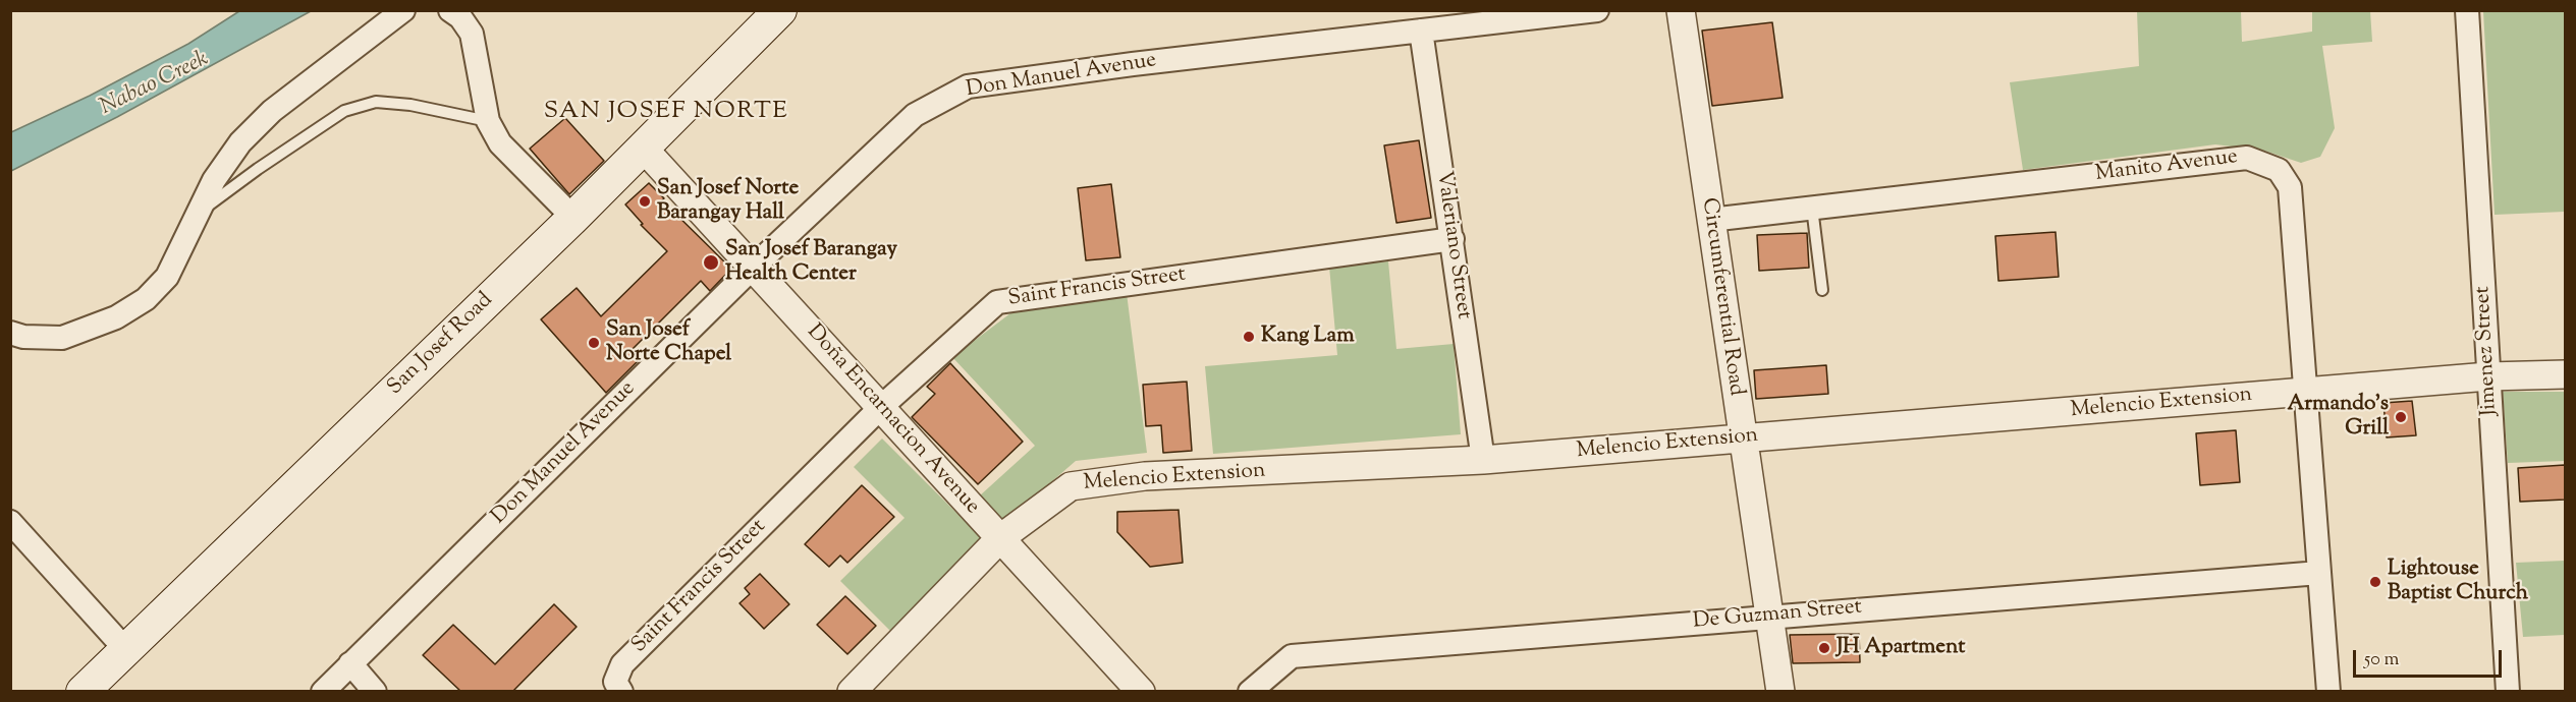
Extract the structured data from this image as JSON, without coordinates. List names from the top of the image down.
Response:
{
  "streets": {
    "main road": ["San Josef Road"],
    "street": [
      "Don Manuel Avenue",
      "Manito Avenue",
      "Valeriano Street",
      "Saint Francis Street",
      "Circumferential Road",
      "Jimenez Street",
      "Melencio Extension",
      "Doña Encarnacion Avenue",
      "De Guzman Street"
    ]
  },
  "crossings": [
    ["Don Manuel Avenue", "Valeriano Street"],
    ["Don Manuel Avenue", "Doña Encarnacion Avenue"],
    ["Manito Avenue", "Circumferential Road"],
    ["Manito Avenue", "Melencio Extension"],
    ["Manito Avenue", "De Guzman Street"],
    ["Valeriano Street", "Saint Francis Street"],
    ["Valeriano Street", "Melencio Extension"],
    ["Saint Francis Street", "Doña Encarnacion Avenue"],
    ["Circumferential Road", "Melencio Extension"],
    ["Circumferential Road", "De Guzman Street"],
    ["San Josef Road", "Doña Encarnacion Avenue"],
    ["Jimenez Street", "Melencio Extension"],
    ["Melencio Extension", "Doña Encarnacion Avenue"]
  ],
  "districts": ["SAN JOSEF NORTE"],
  "water": ["Nabao Creek"],
  "places": [
    "San Josef Norte Barangay Hall",
    "San Josef Barangay Health Center",
    "Kang Lam",
    "San Josef Norte Chapel",
    "Armando's Grill",
    "Lightouse Baptist Church",
    "JH Apartment"
  ],
  "scale_bar": "50 m"
}
